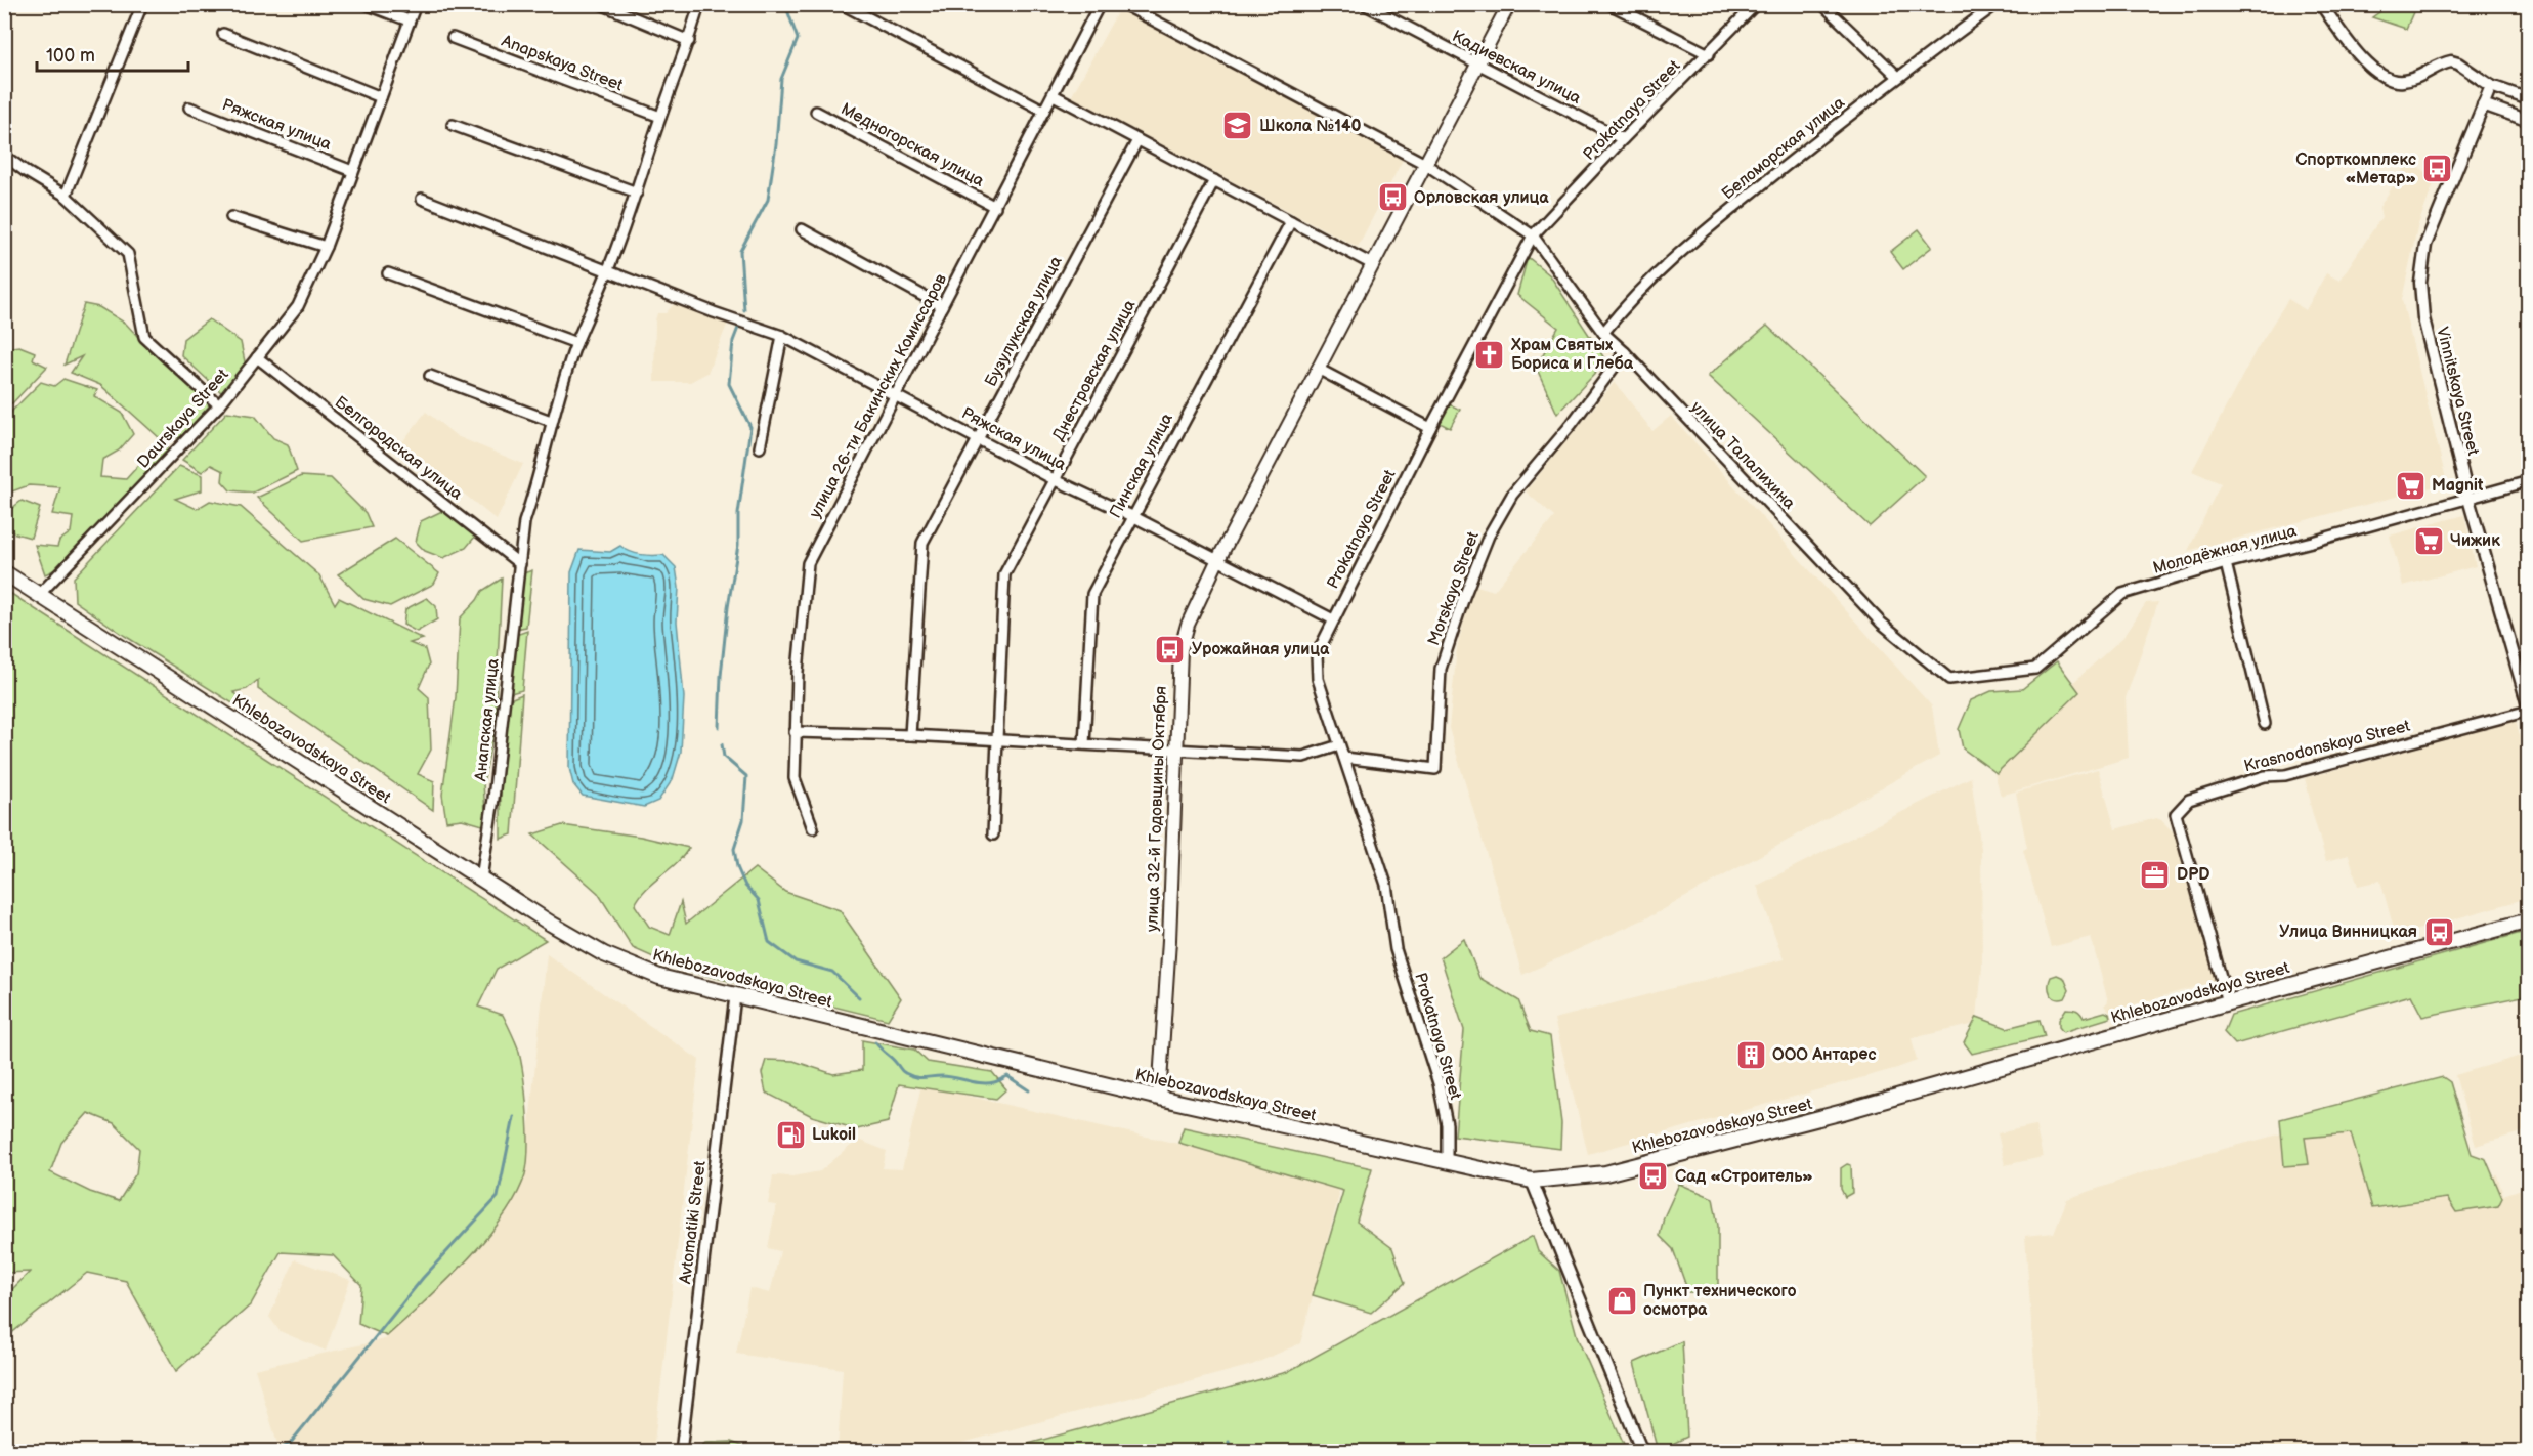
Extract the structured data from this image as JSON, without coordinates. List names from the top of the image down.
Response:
{
  "streets": {
    "main road": ["Khlebozavodskaya Street", "улица 32-й Годовщины Октября"],
    "street": [
      "Anapskaya Street",
      "Кадиевская улица",
      "Prokatnaya Street",
      "Ряжская улица",
      "Медногорская улица",
      "Беломорская улица",
      "Бузулукская улица",
      "Днестровская улица",
      "Vinnitskaya Street",
      "улица 26-ти Бакинских Комиссаров",
      "Daurskaya Street",
      "Белгородская улица",
      "улица Талалихина",
      "Пинская улица",
      "Молодёжная улица",
      "Morskaya Street",
      "Анапская улица",
      "Krasnodonskaya Street",
      "Avtomatiki Street"
    ]
  },
  "crossings": [
    ["Кадиевская улица", "Prokatnaya Street"],
    ["Кадиевская улица", "улица 32-й Годовщины Октября"],
    ["Prokatnaya Street", "Ряжская улица"],
    ["Prokatnaya Street", "улица Талалихина"],
    ["Prokatnaya Street", "Morskaya Street"],
    ["Prokatnaya Street", "Khlebozavodskaya Street"],
    ["Ряжская улица", "Бузулукская улица"],
    ["Ряжская улица", "Днестровская улица"],
    ["Ряжская улица", "улица 26-ти Бакинских Комиссаров"],
    ["Ряжская улица", "Daurskaya Street"],
    ["Ряжская улица", "Пинская улица"],
    ["Ряжская улица", "улица 32-й Годовщины Октября"],
    ["Медногорская улица", "улица 26-ти Бакинских Комиссаров"],
    ["Беломорская улица", "улица Талалихина"],
    ["Vinnitskaya Street", "Молодёжная улица"],
    ["Vinnitskaya Street", "Krasnodonskaya Street"],
    ["Daurskaya Street", "Белгородская улица"],
    ["Daurskaya Street", "Khlebozavodskaya Street"],
    ["Белгородская улица", "Анапская улица"],
    ["улица Талалихина", "Молодёжная улица"],
    ["улица Талалихина", "Morskaya Street"],
    ["Анапская улица", "Khlebozavodskaya Street"],
    ["Krasnodonskaya Street", "Khlebozavodskaya Street"],
    ["Khlebozavodskaya Street", "улица 32-й Годовщины Октября"],
    ["Khlebozavodskaya Street", "Avtomatiki Street"]
  ],
  "places": {
    "school or university": ["Школа №140"],
    "bus stop": [
      "Спорткомплекс «Метар»",
      "Орловская улица",
      "Урожайная улица",
      "Улица Винницкая",
      "Сад «Строитель»"
    ],
    "church": ["Храм Святых Бориса и Глеба"],
    "supermarket": ["Magnit", "Чижик"],
    "office": ["DPD"],
    "building": ["ООО Антарес"],
    "fuel station": ["Lukoil"],
    "shop": ["Пункт технического осмотра"]
  },
  "scale_bar": "100 m"
}
